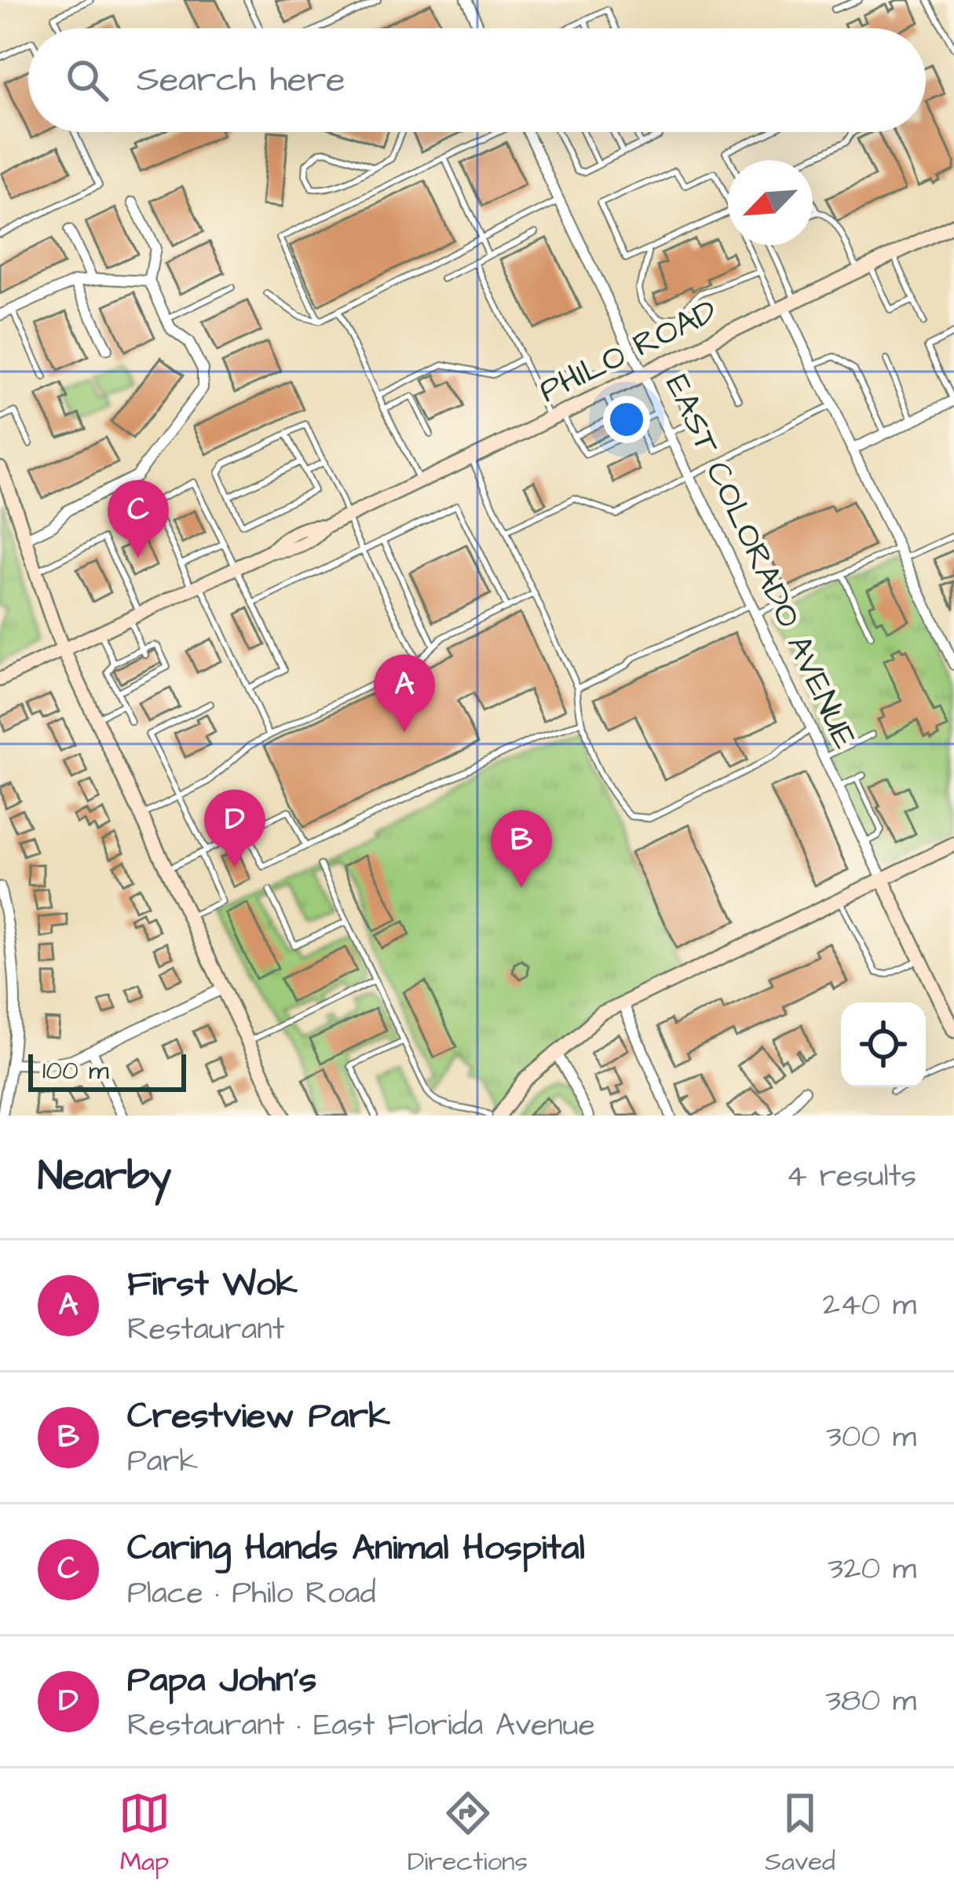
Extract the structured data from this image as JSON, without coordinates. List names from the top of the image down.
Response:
{
  "streets": {
    "main road": ["PHILO ROAD", "EAST COLORADO AVENUE"]
  },
  "crossings": [
    ["PHILO ROAD", "EAST COLORADO AVENUE"]
  ],
  "scale_bar": "100 m",
  "north": "bottom left",
  "page": {
    "search": "Search here",
    "pins": [
      "C",
      "A",
      "D",
      "B"
    ],
    "scale": "100 m",
    "heading": ["Nearby", "4 results"],
    "list": [
      {
        "mark": "A",
        "name": "First Wok",
        "note": "Restaurant",
        "value": "240 m"
      },
      {
        "mark": "B",
        "name": "Crestview Park",
        "note": "Park",
        "value": "300 m"
      },
      {
        "mark": "C",
        "name": "Caring Hands Animal Hospital",
        "note": "Place · Philo Road",
        "value": "320 m"
      },
      {
        "mark": "D",
        "name": "Papa John's",
        "note": "Restaurant · East Florida Avenue",
        "value": "380 m"
      }
    ],
    "nav": ["Map", "Directions", "Saved"]
  }
}
